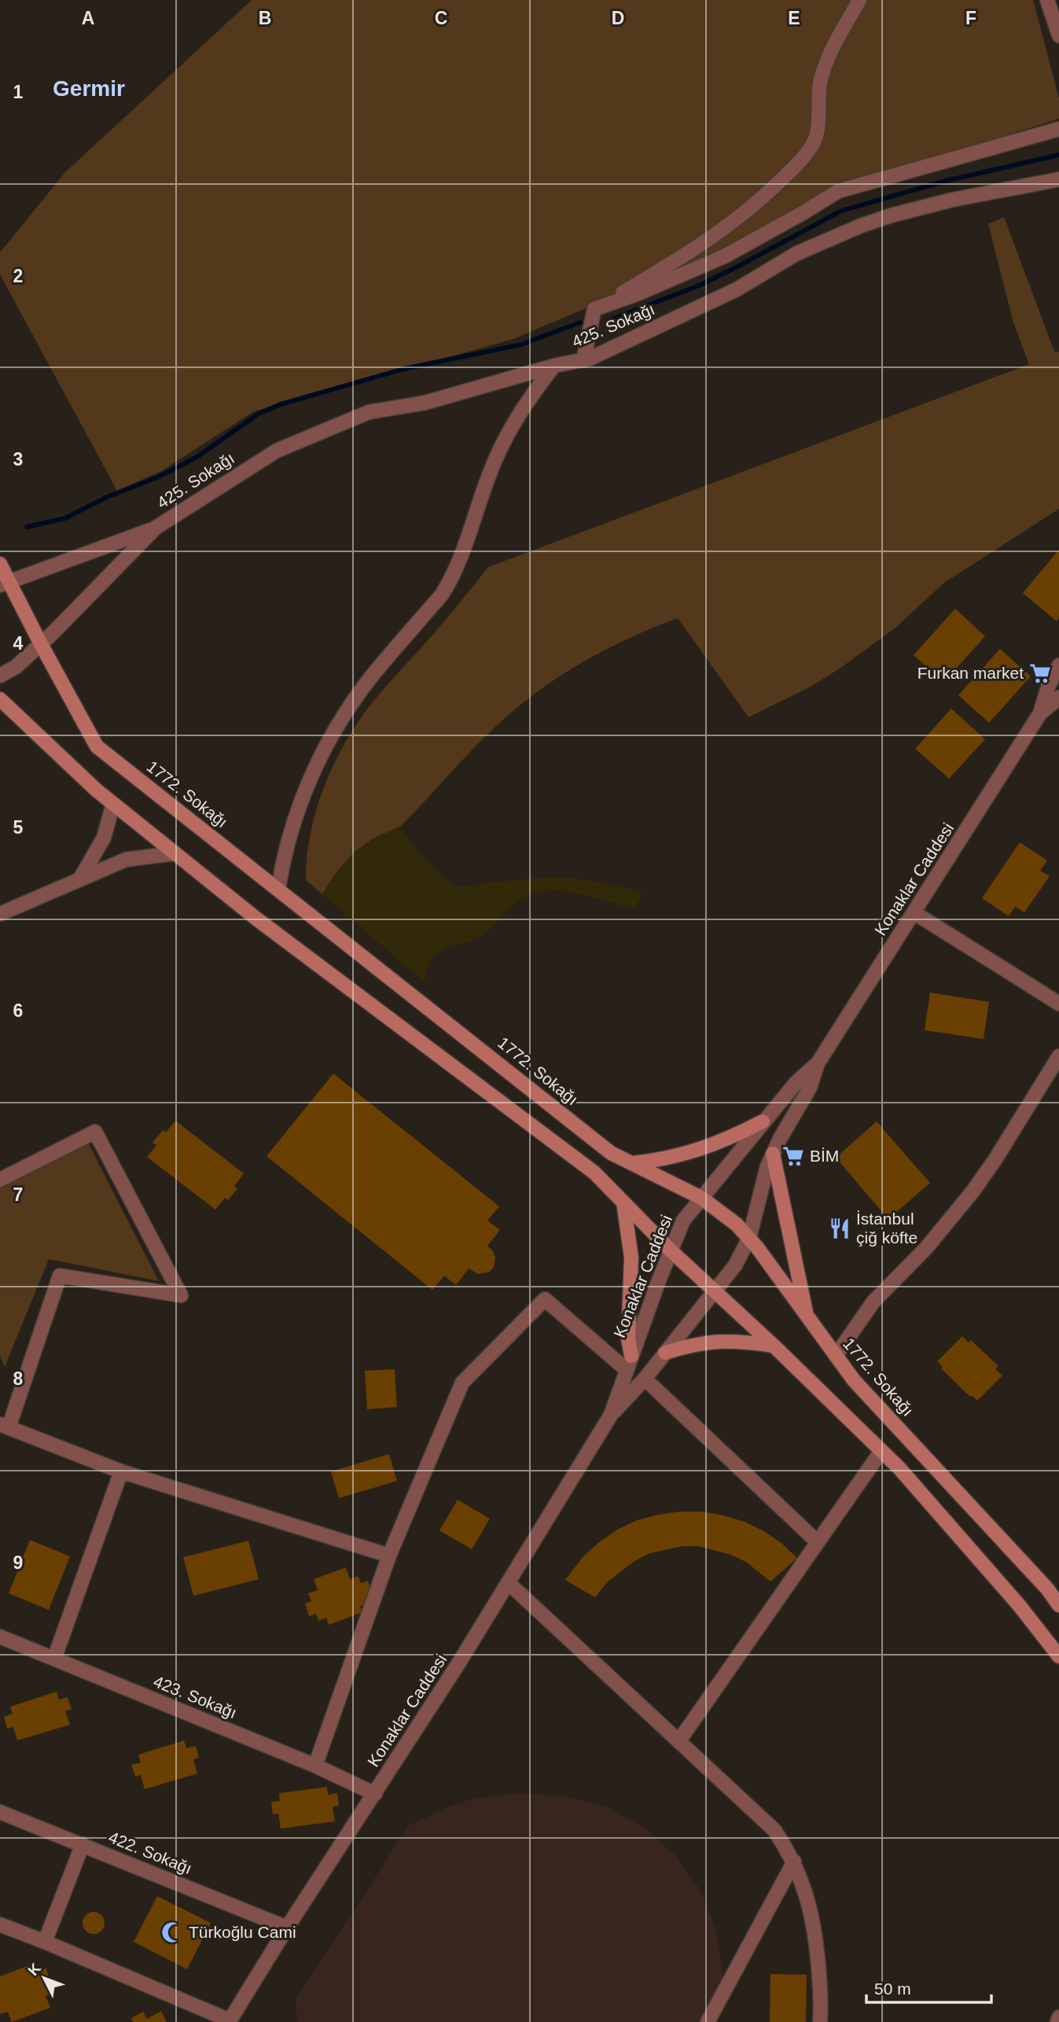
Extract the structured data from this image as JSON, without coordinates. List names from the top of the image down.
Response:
{
  "streets": {
    "street": [
      "425. Sokağı",
      "1772. Sokağı",
      "Konaklar Caddesi",
      "423. Sokağı",
      "422. Sokağı"
    ]
  },
  "crossings": [
    ["425. Sokağı", "1772. Sokağı"],
    ["1772. Sokağı", "Konaklar Caddesi"],
    ["Konaklar Caddesi", "423. Sokağı"],
    ["Konaklar Caddesi", "422. Sokağı"]
  ],
  "districts": ["Germir"],
  "places": {
    "supermarket": ["Furkan market", "BİM"],
    "restaurant": ["İstanbul çiğ köfte"],
    "mosque": ["Türkoğlu Cami"]
  },
  "scale_bar": "50 m",
  "north": "top left",
  "grid": {
    "columns": [
      "A",
      "B",
      "C",
      "D",
      "E",
      "F"
    ],
    "rows": [
      "1",
      "2",
      "3",
      "4",
      "5",
      "6",
      "7",
      "8",
      "9"
    ]
  }
}
